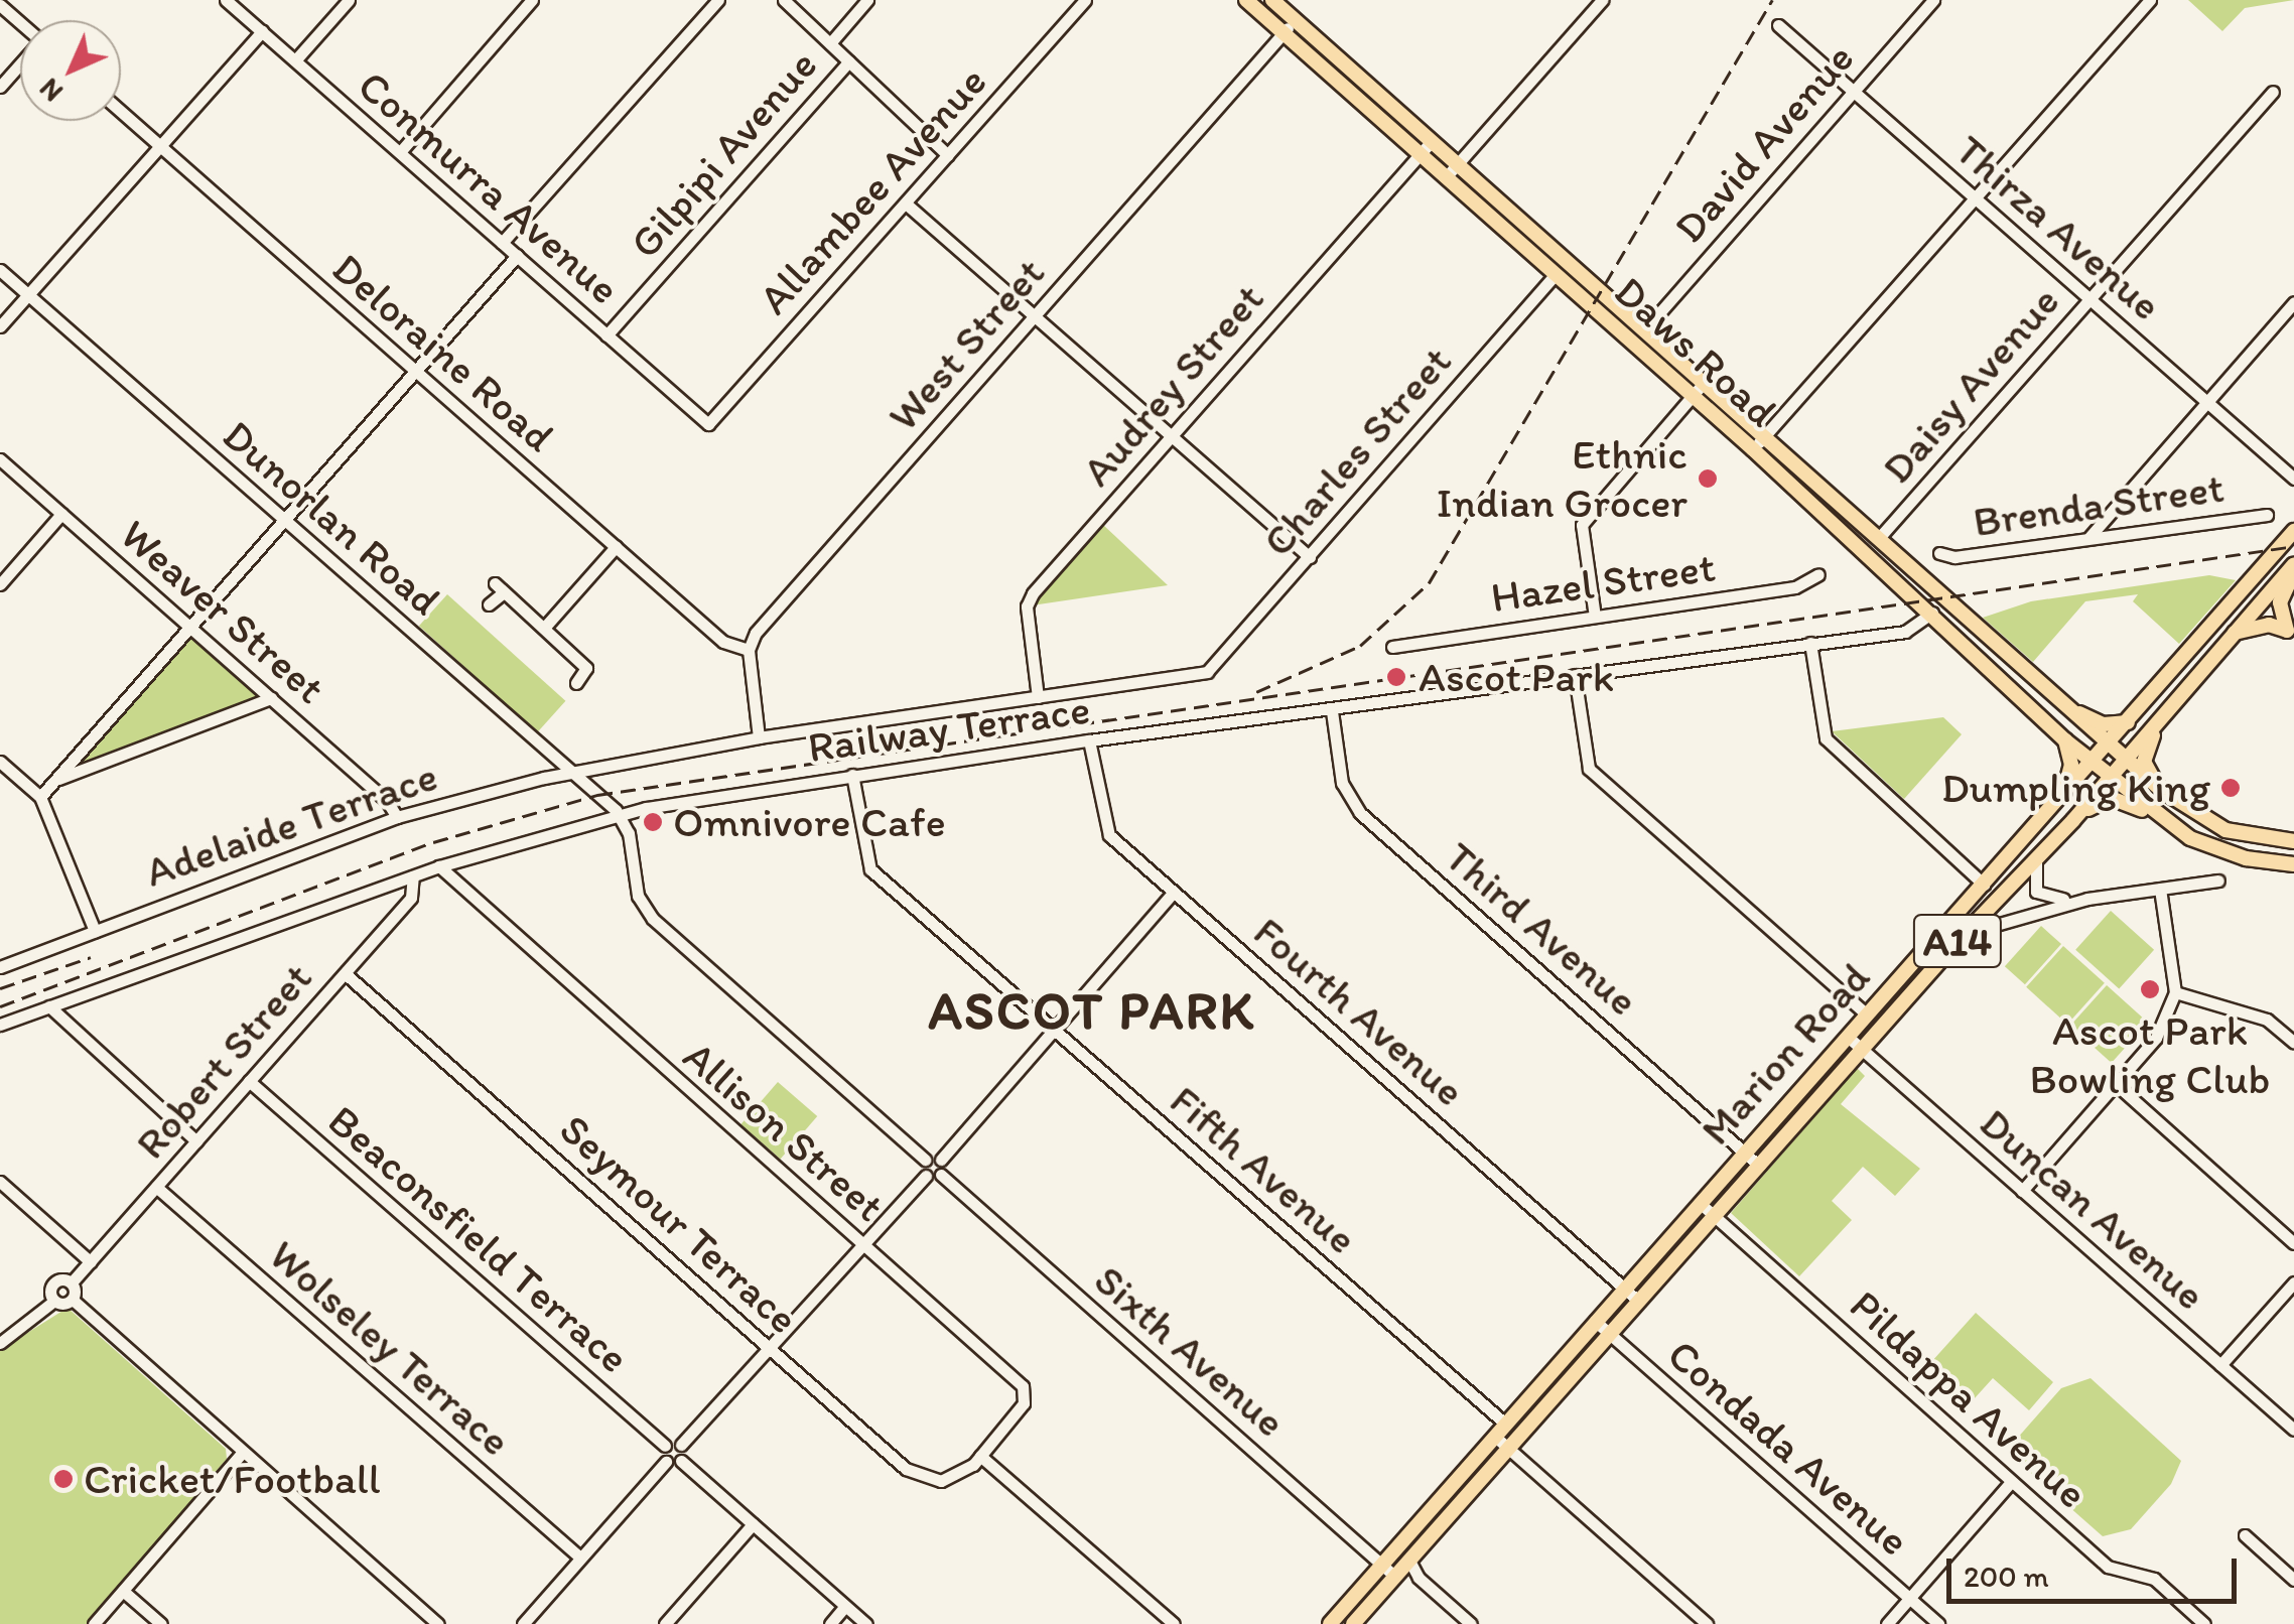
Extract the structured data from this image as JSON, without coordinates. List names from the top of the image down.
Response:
{
  "streets": {
    "main road": ["Daws Road", "A14", "Marion Road"],
    "street": [
      "David Avenue",
      "Gilpipi Avenue",
      "Conmurra Avenue",
      "Allambee Avenue",
      "Thirza Avenue",
      "West Street",
      "Deloraine Road",
      "Audrey Street",
      "Daisy Avenue",
      "Charles Street",
      "Brenda Street",
      "Dunorlan Road",
      "Hazel Street",
      "Weaver Street",
      "Railway Terrace",
      "Adelaide Terrace",
      "Third Avenue",
      "Fourth Avenue",
      "Robert Street",
      "Allison Street",
      "Fifth Avenue",
      "Duncan Avenue",
      "Seymour Terrace",
      "Beaconsfield Terrace",
      "Wolseley Terrace",
      "Sixth Avenue",
      "Pildappa Avenue",
      "Condada Avenue"
    ]
  },
  "crossings": [
    ["David Avenue", "Thirza Avenue"],
    ["David Avenue", "Daws Road"],
    ["Gilpipi Avenue", "Conmurra Avenue"],
    ["Conmurra Avenue", "Allambee Avenue"],
    ["Thirza Avenue", "Daisy Avenue"],
    ["West Street", "Daws Road"],
    ["West Street", "Deloraine Road"],
    ["Daws Road", "Audrey Street"],
    ["Daws Road", "Daisy Avenue"],
    ["Daws Road", "Charles Street"],
    ["Daws Road", "Railway Terrace"],
    ["Daws Road", "Marion Road"],
    ["Audrey Street", "Adelaide Terrace"],
    ["Charles Street", "Adelaide Terrace"],
    ["Dunorlan Road", "Railway Terrace"],
    ["Dunorlan Road", "Adelaide Terrace"],
    ["Weaver Street", "Adelaide Terrace"],
    ["Railway Terrace", "Third Avenue"],
    ["Railway Terrace", "Fourth Avenue"],
    ["Railway Terrace", "Robert Street"],
    ["Railway Terrace", "Allison Street"],
    ["Railway Terrace", "Fifth Avenue"],
    ["Third Avenue", "Marion Road"],
    ["Fourth Avenue", "Marion Road"],
    ["Marion Road", "Fifth Avenue"],
    ["Marion Road", "Duncan Avenue"],
    ["Marion Road", "Sixth Avenue"],
    ["Marion Road", "Pildappa Avenue"],
    ["Marion Road", "Condada Avenue"],
    ["Robert Street", "Seymour Terrace"],
    ["Robert Street", "Beaconsfield Terrace"],
    ["Robert Street", "Wolseley Terrace"],
    ["Allison Street", "Seymour Terrace"]
  ],
  "districts": ["ASCOT PARK"],
  "places": [
    "Ethnic Indian Grocer",
    "Ascot Park",
    "Dumpling King",
    "Omnivore Cafe",
    "Ascot Park Bowling Club",
    "Cricket/Football"
  ],
  "scale_bar": "200 m",
  "north": "bottom left"
}
